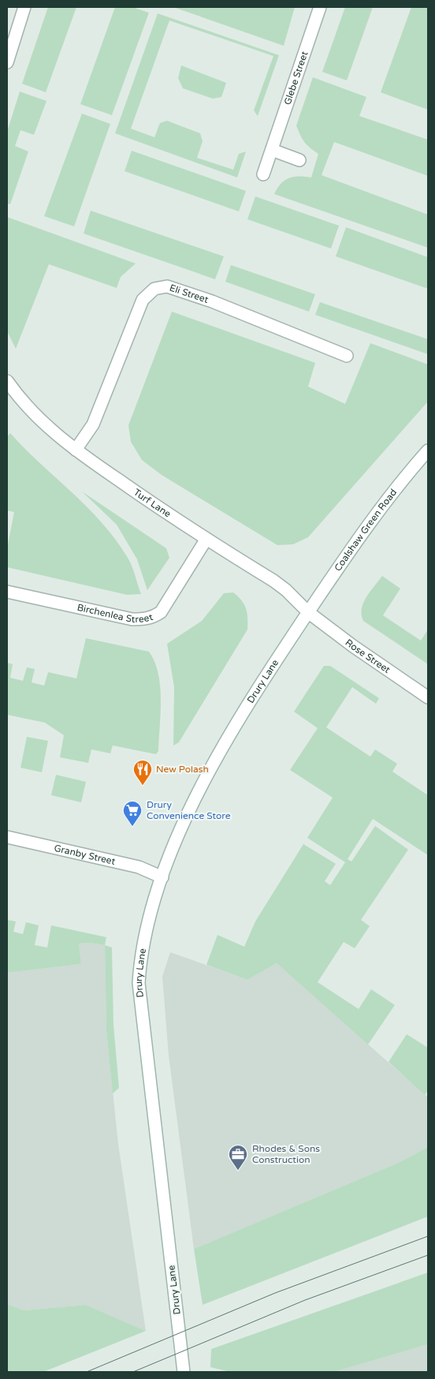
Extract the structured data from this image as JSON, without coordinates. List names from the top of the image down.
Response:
{
  "streets": {
    "street": [
      "Glebe Street",
      "Eli Street",
      "Turf Lane",
      "Coalshaw Green Road",
      "Birchenlea Street",
      "Rose Street",
      "Drury Lane",
      "Granby Street"
    ]
  },
  "crossings": [
    ["Eli Street", "Turf Lane"],
    ["Turf Lane", "Coalshaw Green Road"],
    ["Turf Lane", "Birchenlea Street"],
    ["Turf Lane", "Rose Street"],
    ["Turf Lane", "Drury Lane"],
    ["Coalshaw Green Road", "Rose Street"],
    ["Coalshaw Green Road", "Drury Lane"],
    ["Rose Street", "Drury Lane"],
    ["Drury Lane", "Granby Street"]
  ],
  "places": {
    "restaurant": ["New Polash"],
    "supermarket": ["Drury Convenience Store"],
    "office": ["Rhodes & Sons Construction"]
  }
}
